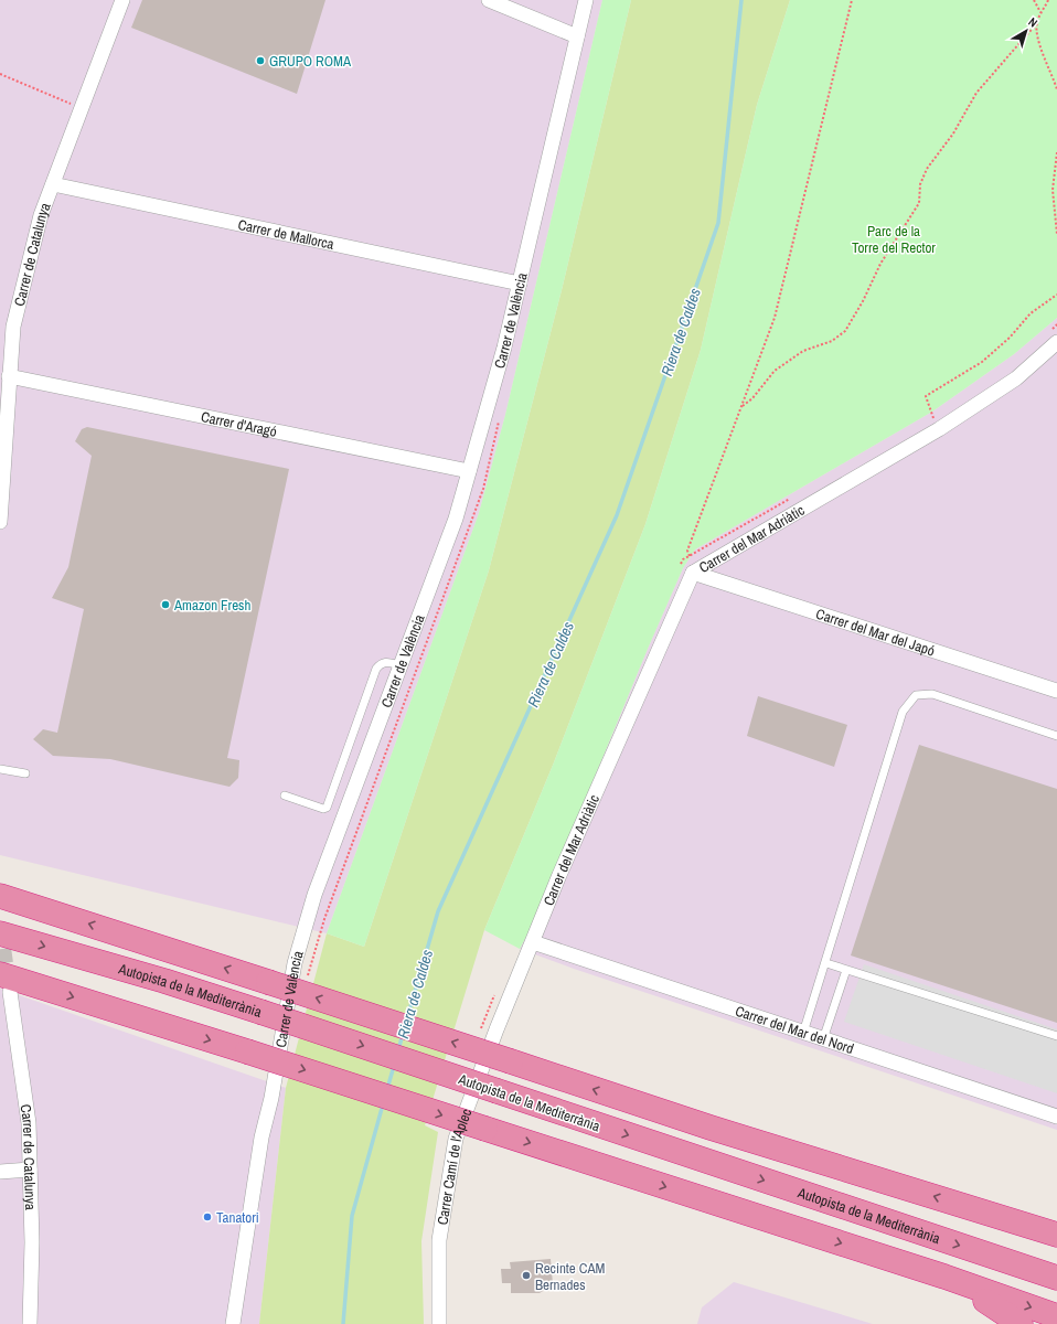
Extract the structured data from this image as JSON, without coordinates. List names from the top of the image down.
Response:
{
  "streets": {
    "highway": ["Autopista de la Mediterrània"],
    "street": [
      "Carrer de Mallorca",
      "Carrer de Catalunya",
      "Carrer de València",
      "Carrer d'Aragó",
      "Carrer del Mar Adriàtic",
      "Carrer del Mar del Japó",
      "Carrer del Mar del Nord",
      "Carrer Camí de l'Aplec"
    ]
  },
  "crossings": [
    ["Carrer de Mallorca", "Carrer de Catalunya"],
    ["Carrer de Mallorca", "Carrer de València"],
    ["Carrer de Catalunya", "Carrer d'Aragó"],
    ["Carrer de València", "Carrer d'Aragó"],
    ["Carrer del Mar Adriàtic", "Carrer del Mar del Japó"],
    ["Carrer del Mar Adriàtic", "Carrer del Mar del Nord"],
    ["Carrer del Mar Adriàtic", "Carrer Camí de l'Aplec"],
    ["Carrer del Mar del Nord", "Carrer Camí de l'Aplec"]
  ],
  "water": ["Riera de Caldes"],
  "parks": ["Parc de la Torre del Rector"],
  "places": [
    "GRUPO ROMA",
    "Amazon Fresh",
    "Tanatori",
    "Recinte CAM Bernades"
  ],
  "north": "top right"
}
